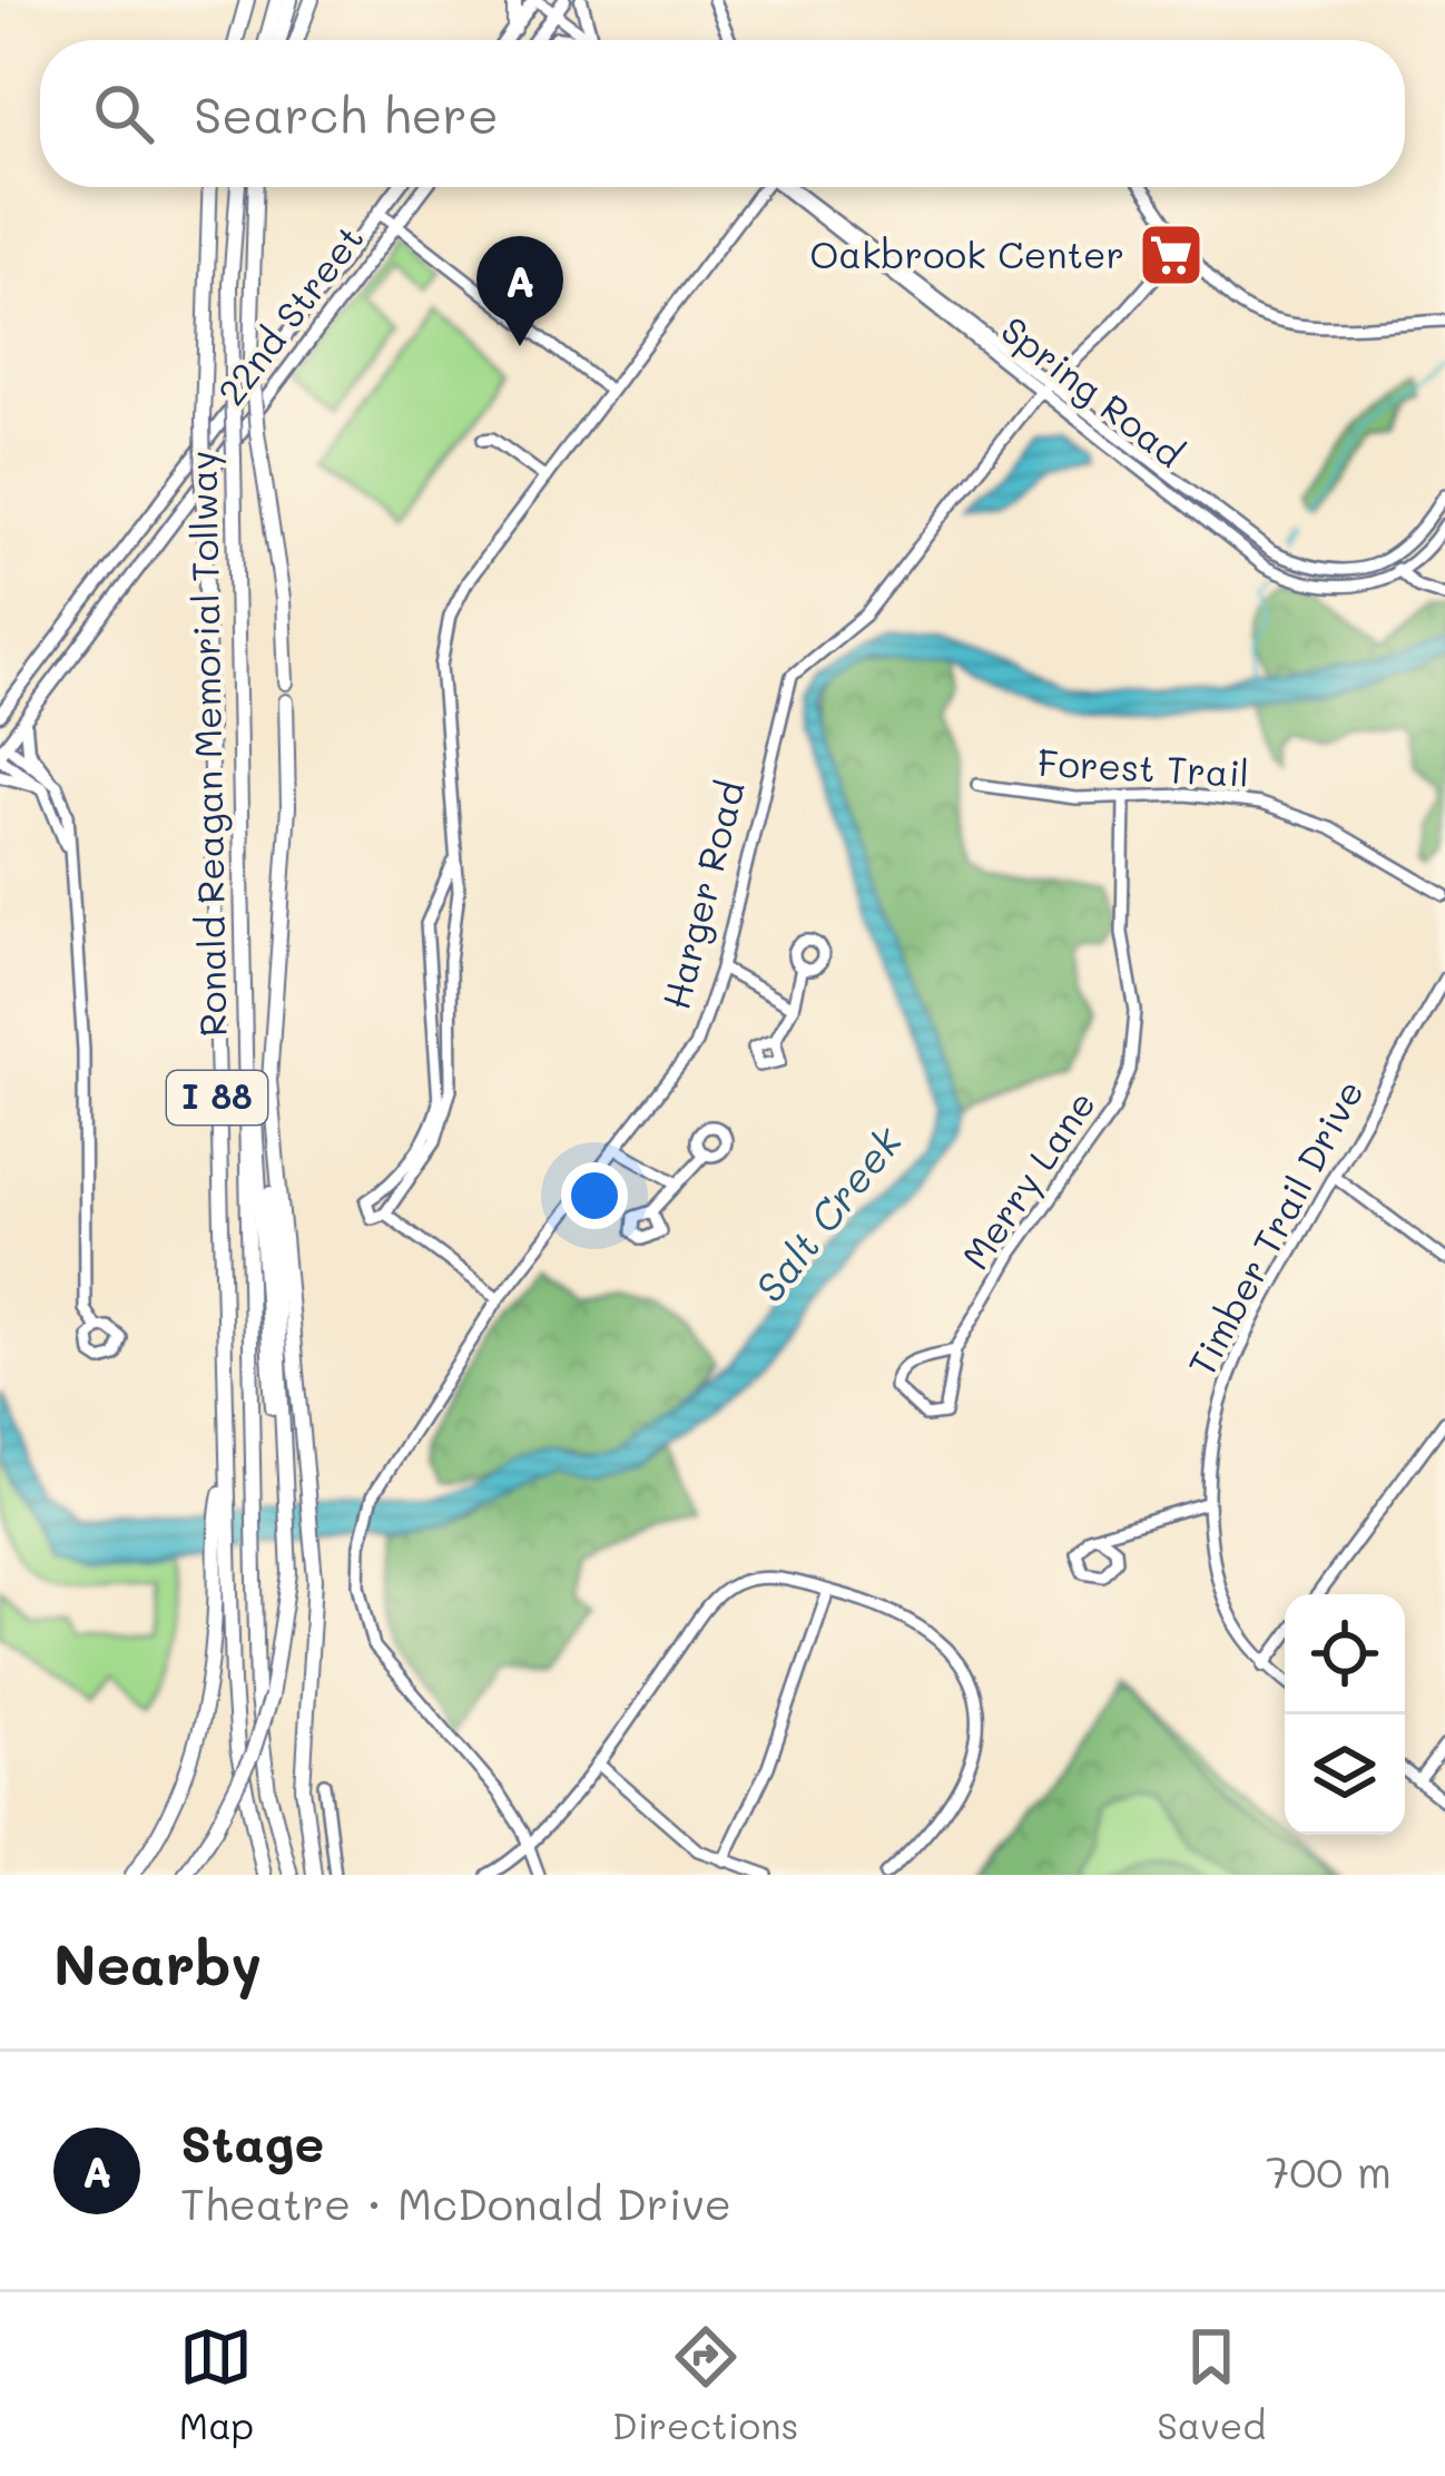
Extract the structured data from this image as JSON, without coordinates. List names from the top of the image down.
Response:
{
  "streets": {
    "highway": ["Ronald Reagan Memorial Tollway", "I 88"],
    "main road": ["22nd Street"],
    "street": [
      "Spring Road",
      "Forest Trail",
      "Harger Road",
      "Merry Lane",
      "Timber Trail Drive"
    ]
  },
  "crossings": [
    ["Spring Road", "Harger Road"],
    ["Forest Trail", "Merry Lane"]
  ],
  "water": ["Salt Creek"],
  "places": {
    "supermarket": ["Oakbrook Center"]
  },
  "page": {
    "search": "Search here",
    "pins": "A",
    "heading": "Nearby",
    "list": [
      {
        "mark": "A",
        "name": "Stage",
        "note": "Theatre · McDonald Drive",
        "value": "700 m"
      }
    ],
    "nav": ["Map", "Directions", "Saved"]
  }
}
